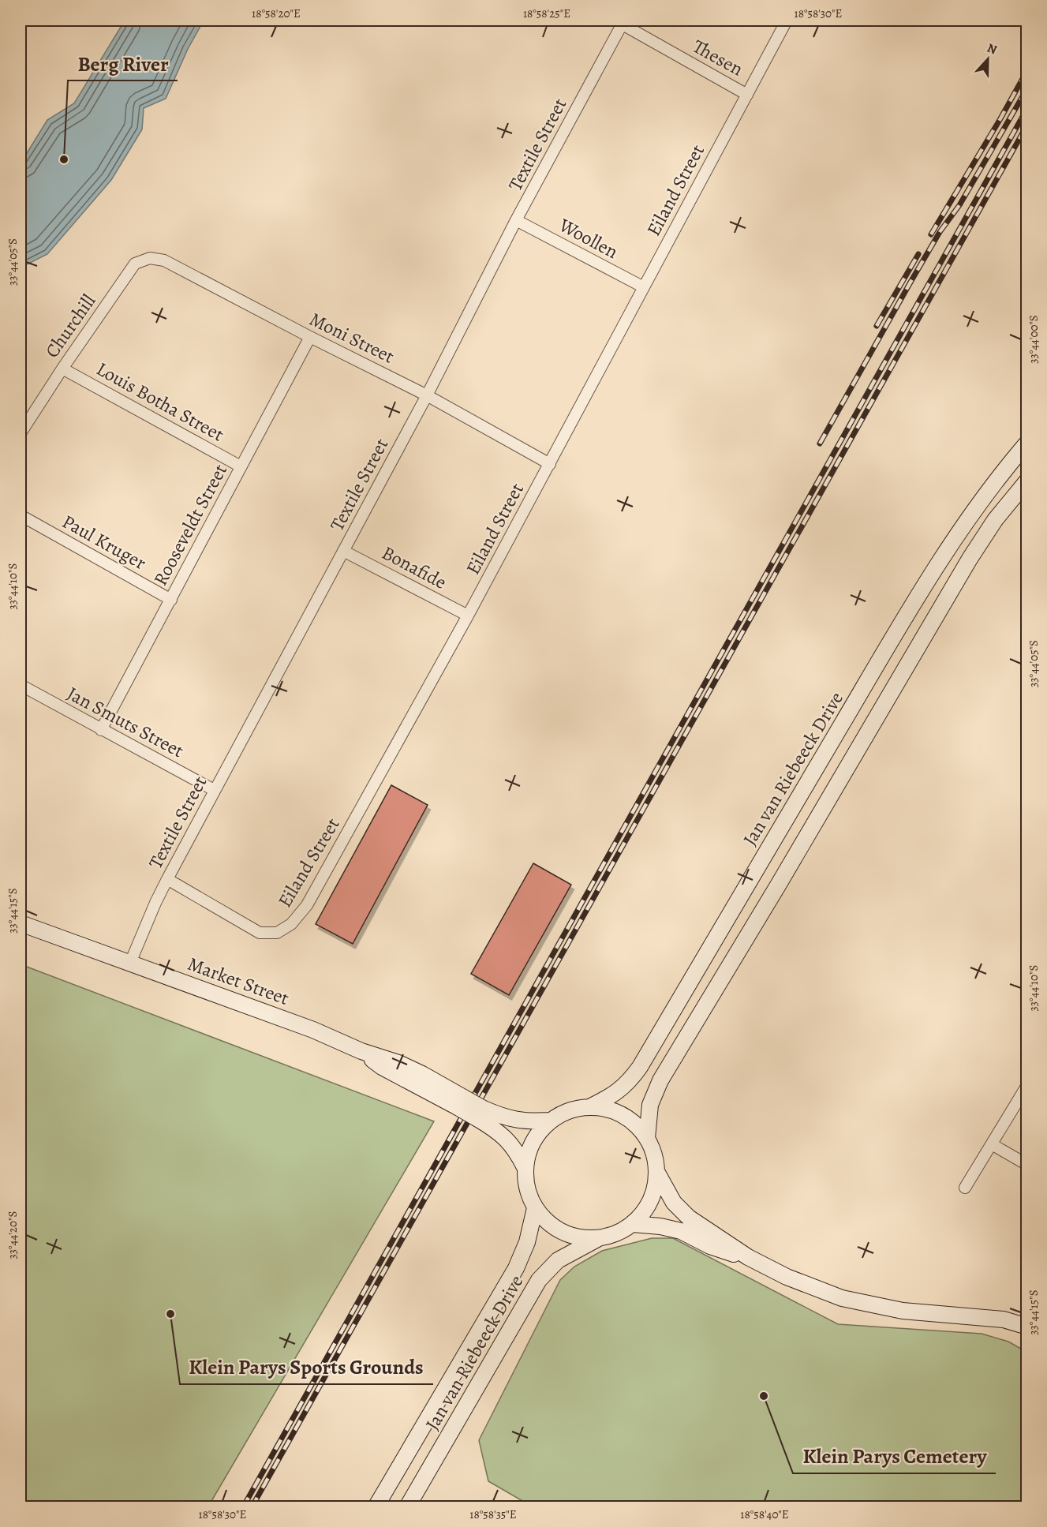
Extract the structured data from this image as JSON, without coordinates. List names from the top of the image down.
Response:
{
  "streets": {
    "main road": ["Jan van Riebeeck Drive", "Market Street"],
    "street": [
      "Thesen",
      "Textile Street",
      "Eiland Street",
      "Woollen",
      "Churchill",
      "Moni Street",
      "Louis Botha Street",
      "Rooseveldt Street",
      "Paul Kruger",
      "Bonafide",
      "Jan Smuts Street"
    ]
  },
  "crossings": [
    ["Thesen", "Textile Street"],
    ["Thesen", "Eiland Street"],
    ["Textile Street", "Eiland Street"],
    ["Textile Street", "Woollen"],
    ["Textile Street", "Moni Street"],
    ["Textile Street", "Bonafide"],
    ["Textile Street", "Jan Smuts Street"],
    ["Textile Street", "Market Street"],
    ["Eiland Street", "Woollen"],
    ["Eiland Street", "Moni Street"],
    ["Eiland Street", "Bonafide"],
    ["Churchill", "Moni Street"],
    ["Churchill", "Louis Botha Street"],
    ["Moni Street", "Rooseveldt Street"],
    ["Louis Botha Street", "Rooseveldt Street"],
    ["Rooseveldt Street", "Paul Kruger"],
    ["Rooseveldt Street", "Jan Smuts Street"],
    ["Jan van Riebeeck Drive", "Market Street"]
  ],
  "places": ["Berg River", "Klein Parys Sports Grounds", "Klein Parys Cemetery"],
  "north": "top",
  "coordinates": [
    "18°58'20\"E",
    "18°58'25\"E",
    "18°58'30\"E",
    "33°44'05\"S",
    "33°44'00\"S",
    "33°44'10\"S",
    "33°44'15\"S",
    "33°44'20\"S",
    "18°58'35\"E",
    "18°58'40\"E"
  ]
}
